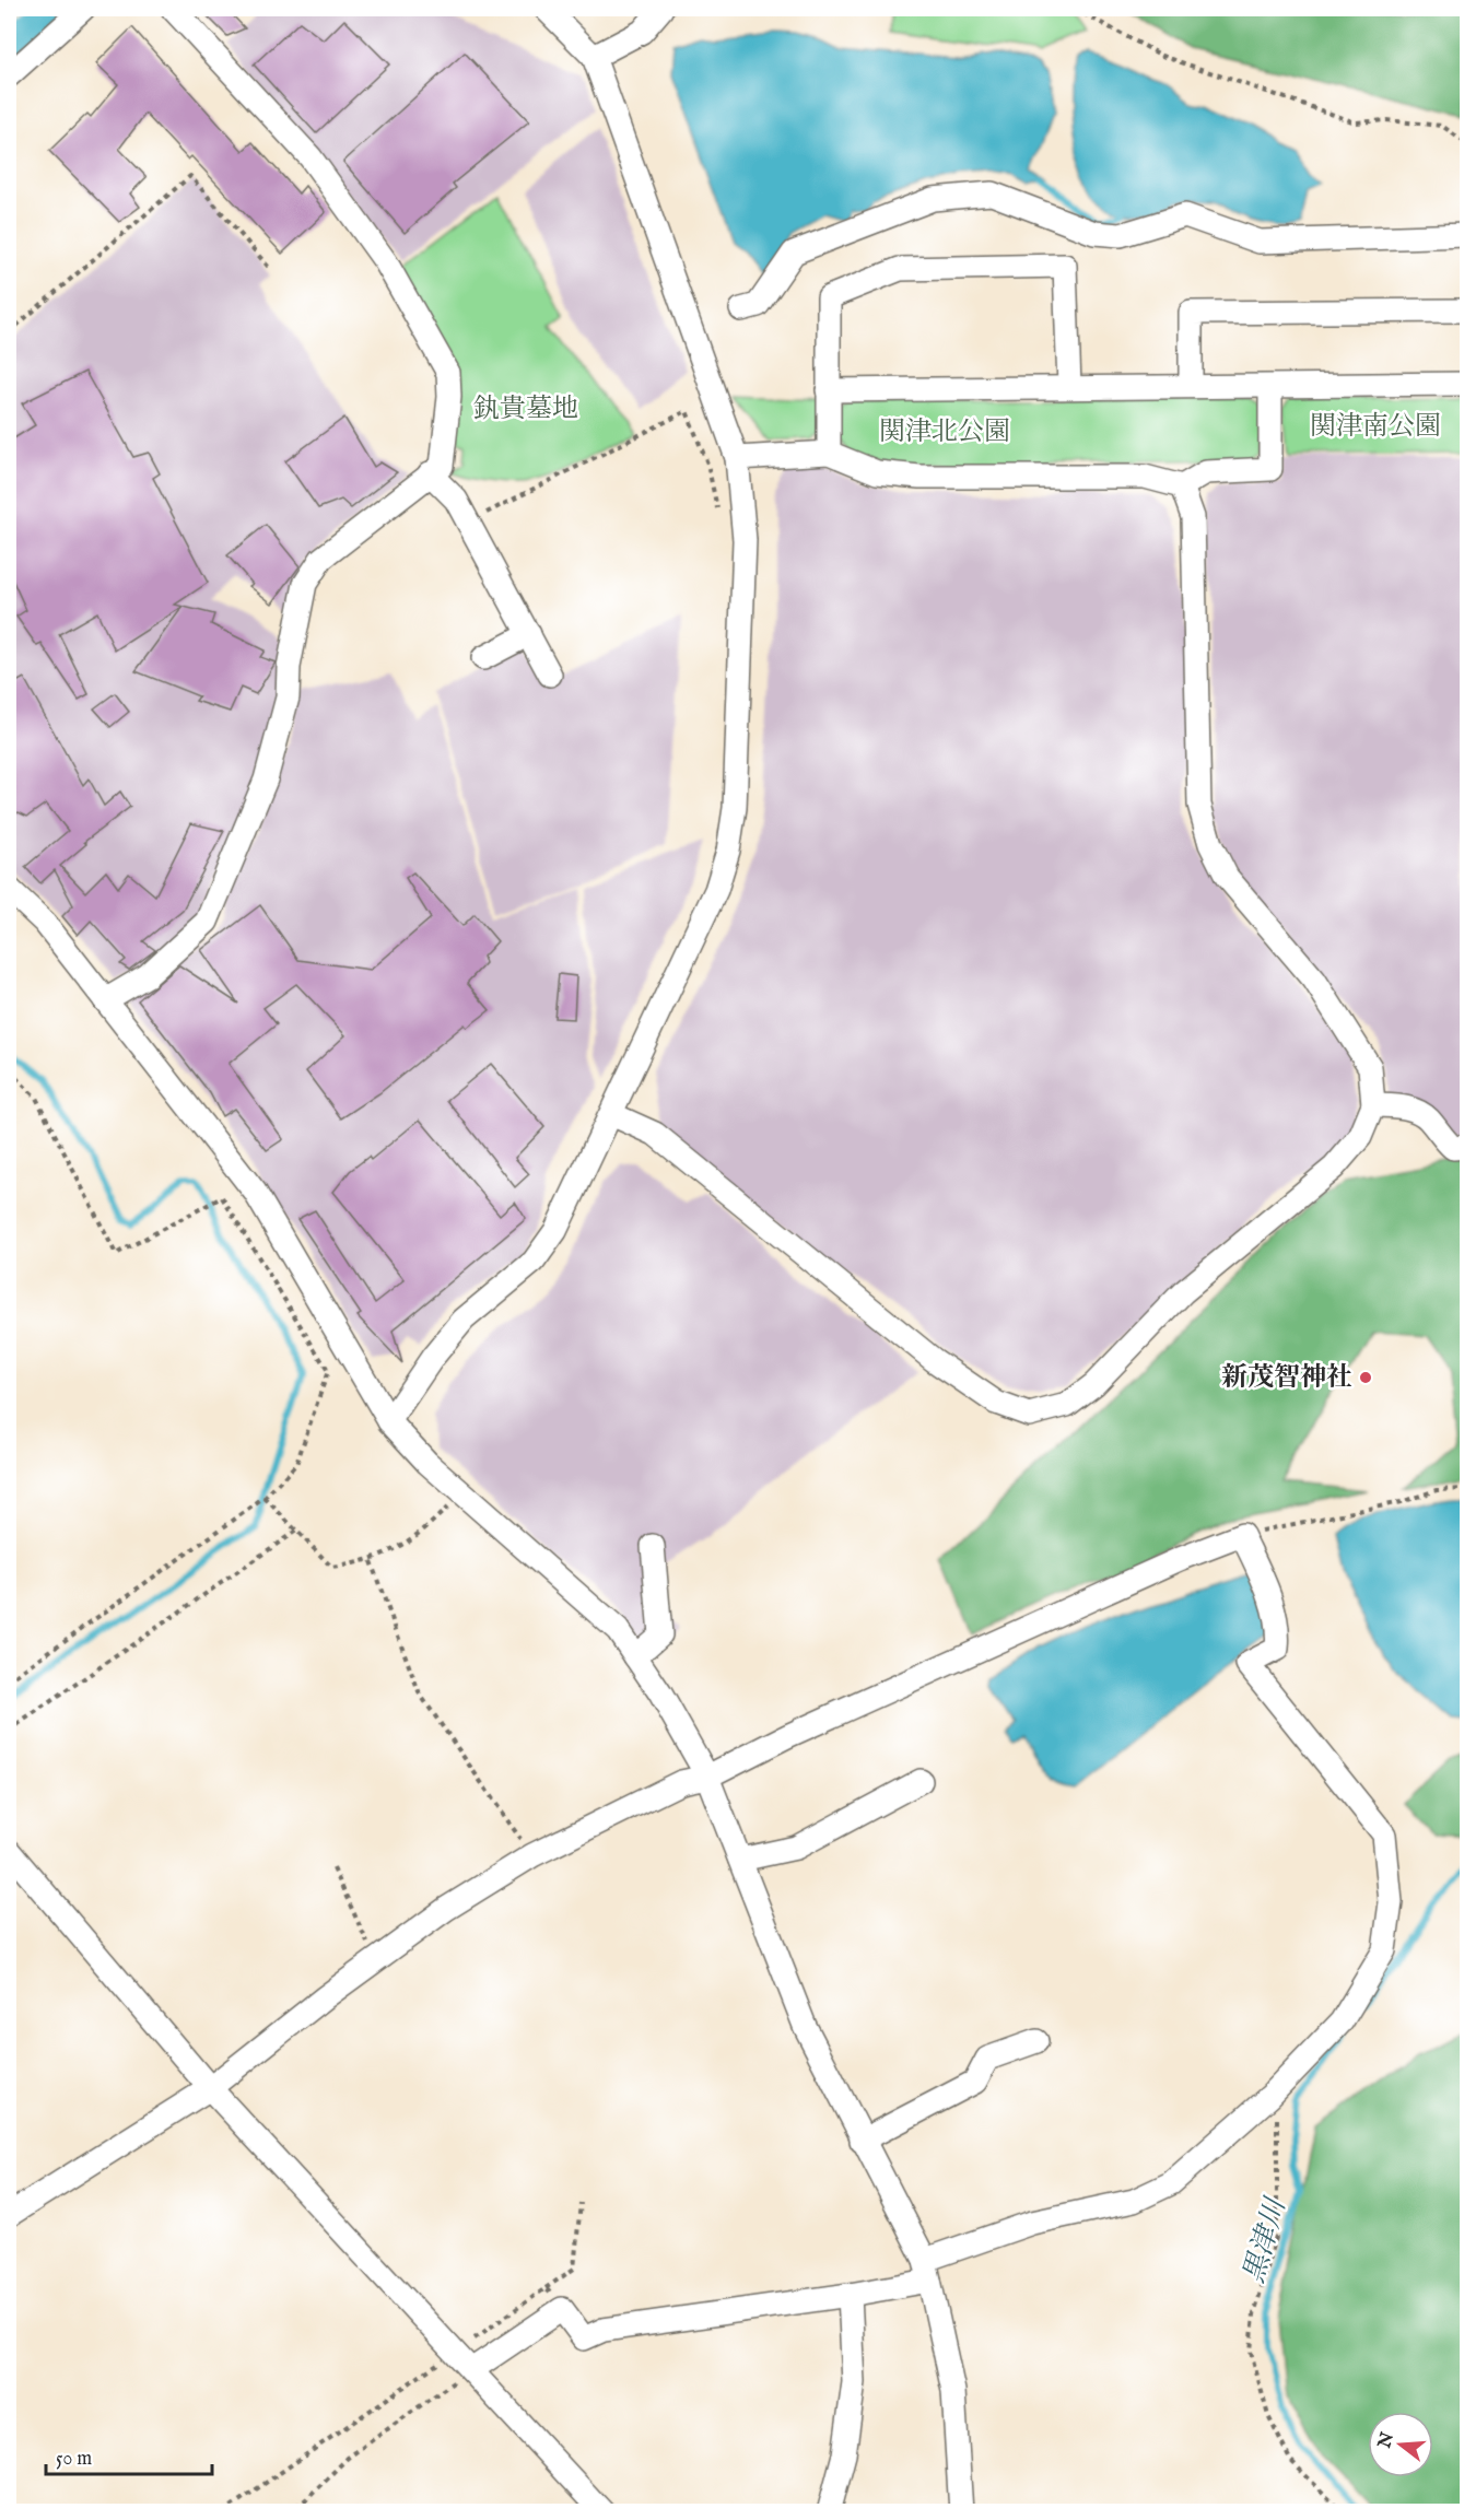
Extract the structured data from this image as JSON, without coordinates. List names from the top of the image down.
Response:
{
  "water": ["黒津川"],
  "parks": ["釻貴墓地", "関津南公園", "関津北公園"],
  "places": ["新茂智神社"],
  "scale_bar": "50 m",
  "north": "left"
}
